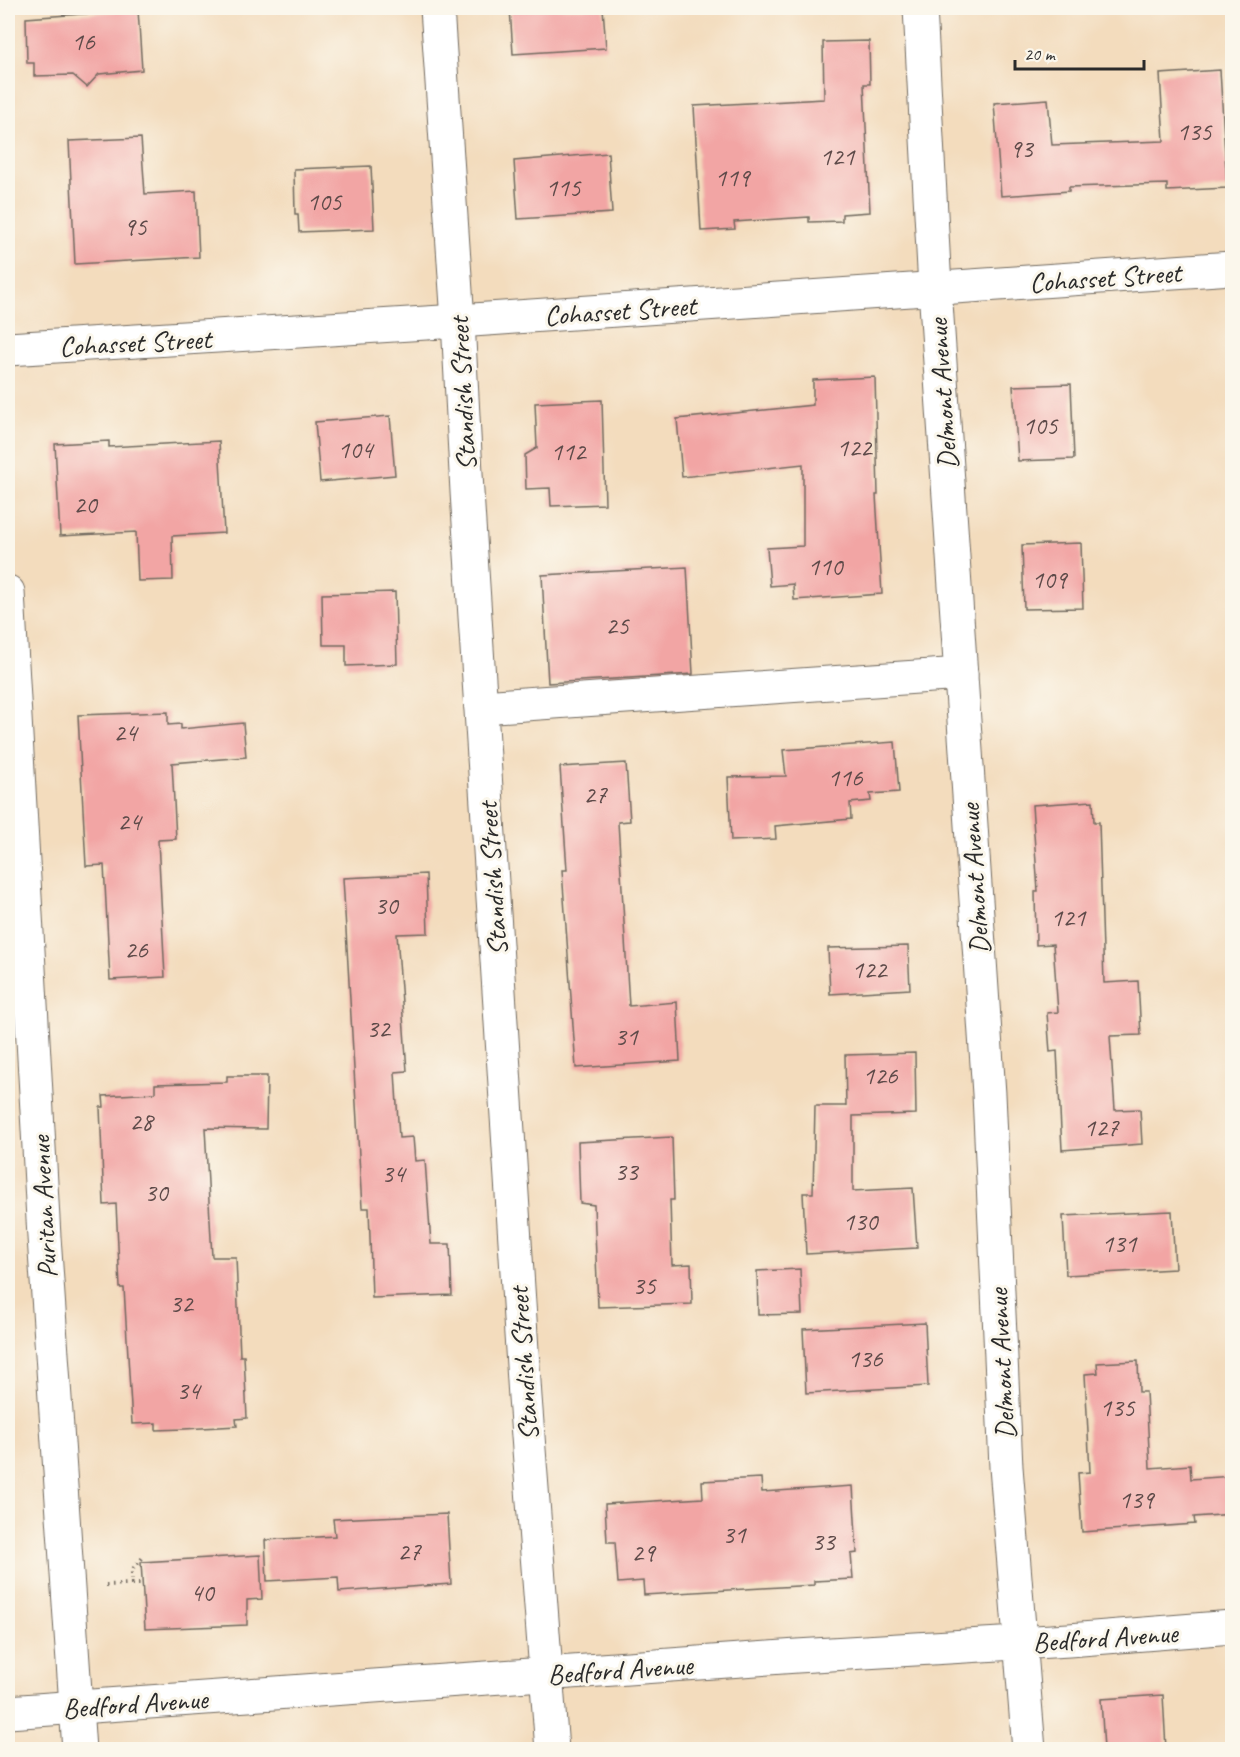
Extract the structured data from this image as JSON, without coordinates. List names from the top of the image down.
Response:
{
  "streets": {
    "street": [
      "Cohasset Street",
      "Standish Street",
      "Delmont Avenue",
      "Puritan Avenue",
      "Bedford Avenue"
    ]
  },
  "crossings": [
    ["Cohasset Street", "Standish Street"],
    ["Cohasset Street", "Delmont Avenue"],
    ["Standish Street", "Bedford Avenue"],
    ["Delmont Avenue", "Bedford Avenue"],
    ["Puritan Avenue", "Bedford Avenue"]
  ],
  "house_numbers": [
    "16",
    "135",
    "93",
    "121",
    "119",
    "115",
    "105",
    "95",
    "105",
    "122",
    "104",
    "112",
    "20",
    "110",
    "109",
    "25",
    "24",
    "116",
    "27",
    "24",
    "30",
    "121",
    "26",
    "122",
    "32",
    "31",
    "126",
    "28",
    "127",
    "33",
    "34",
    "30",
    "130",
    "131",
    "35",
    "32",
    "136",
    "34",
    "135",
    "139",
    "31",
    "33",
    "27",
    "29",
    "40"
  ],
  "scale_bar": "20 m"
}
